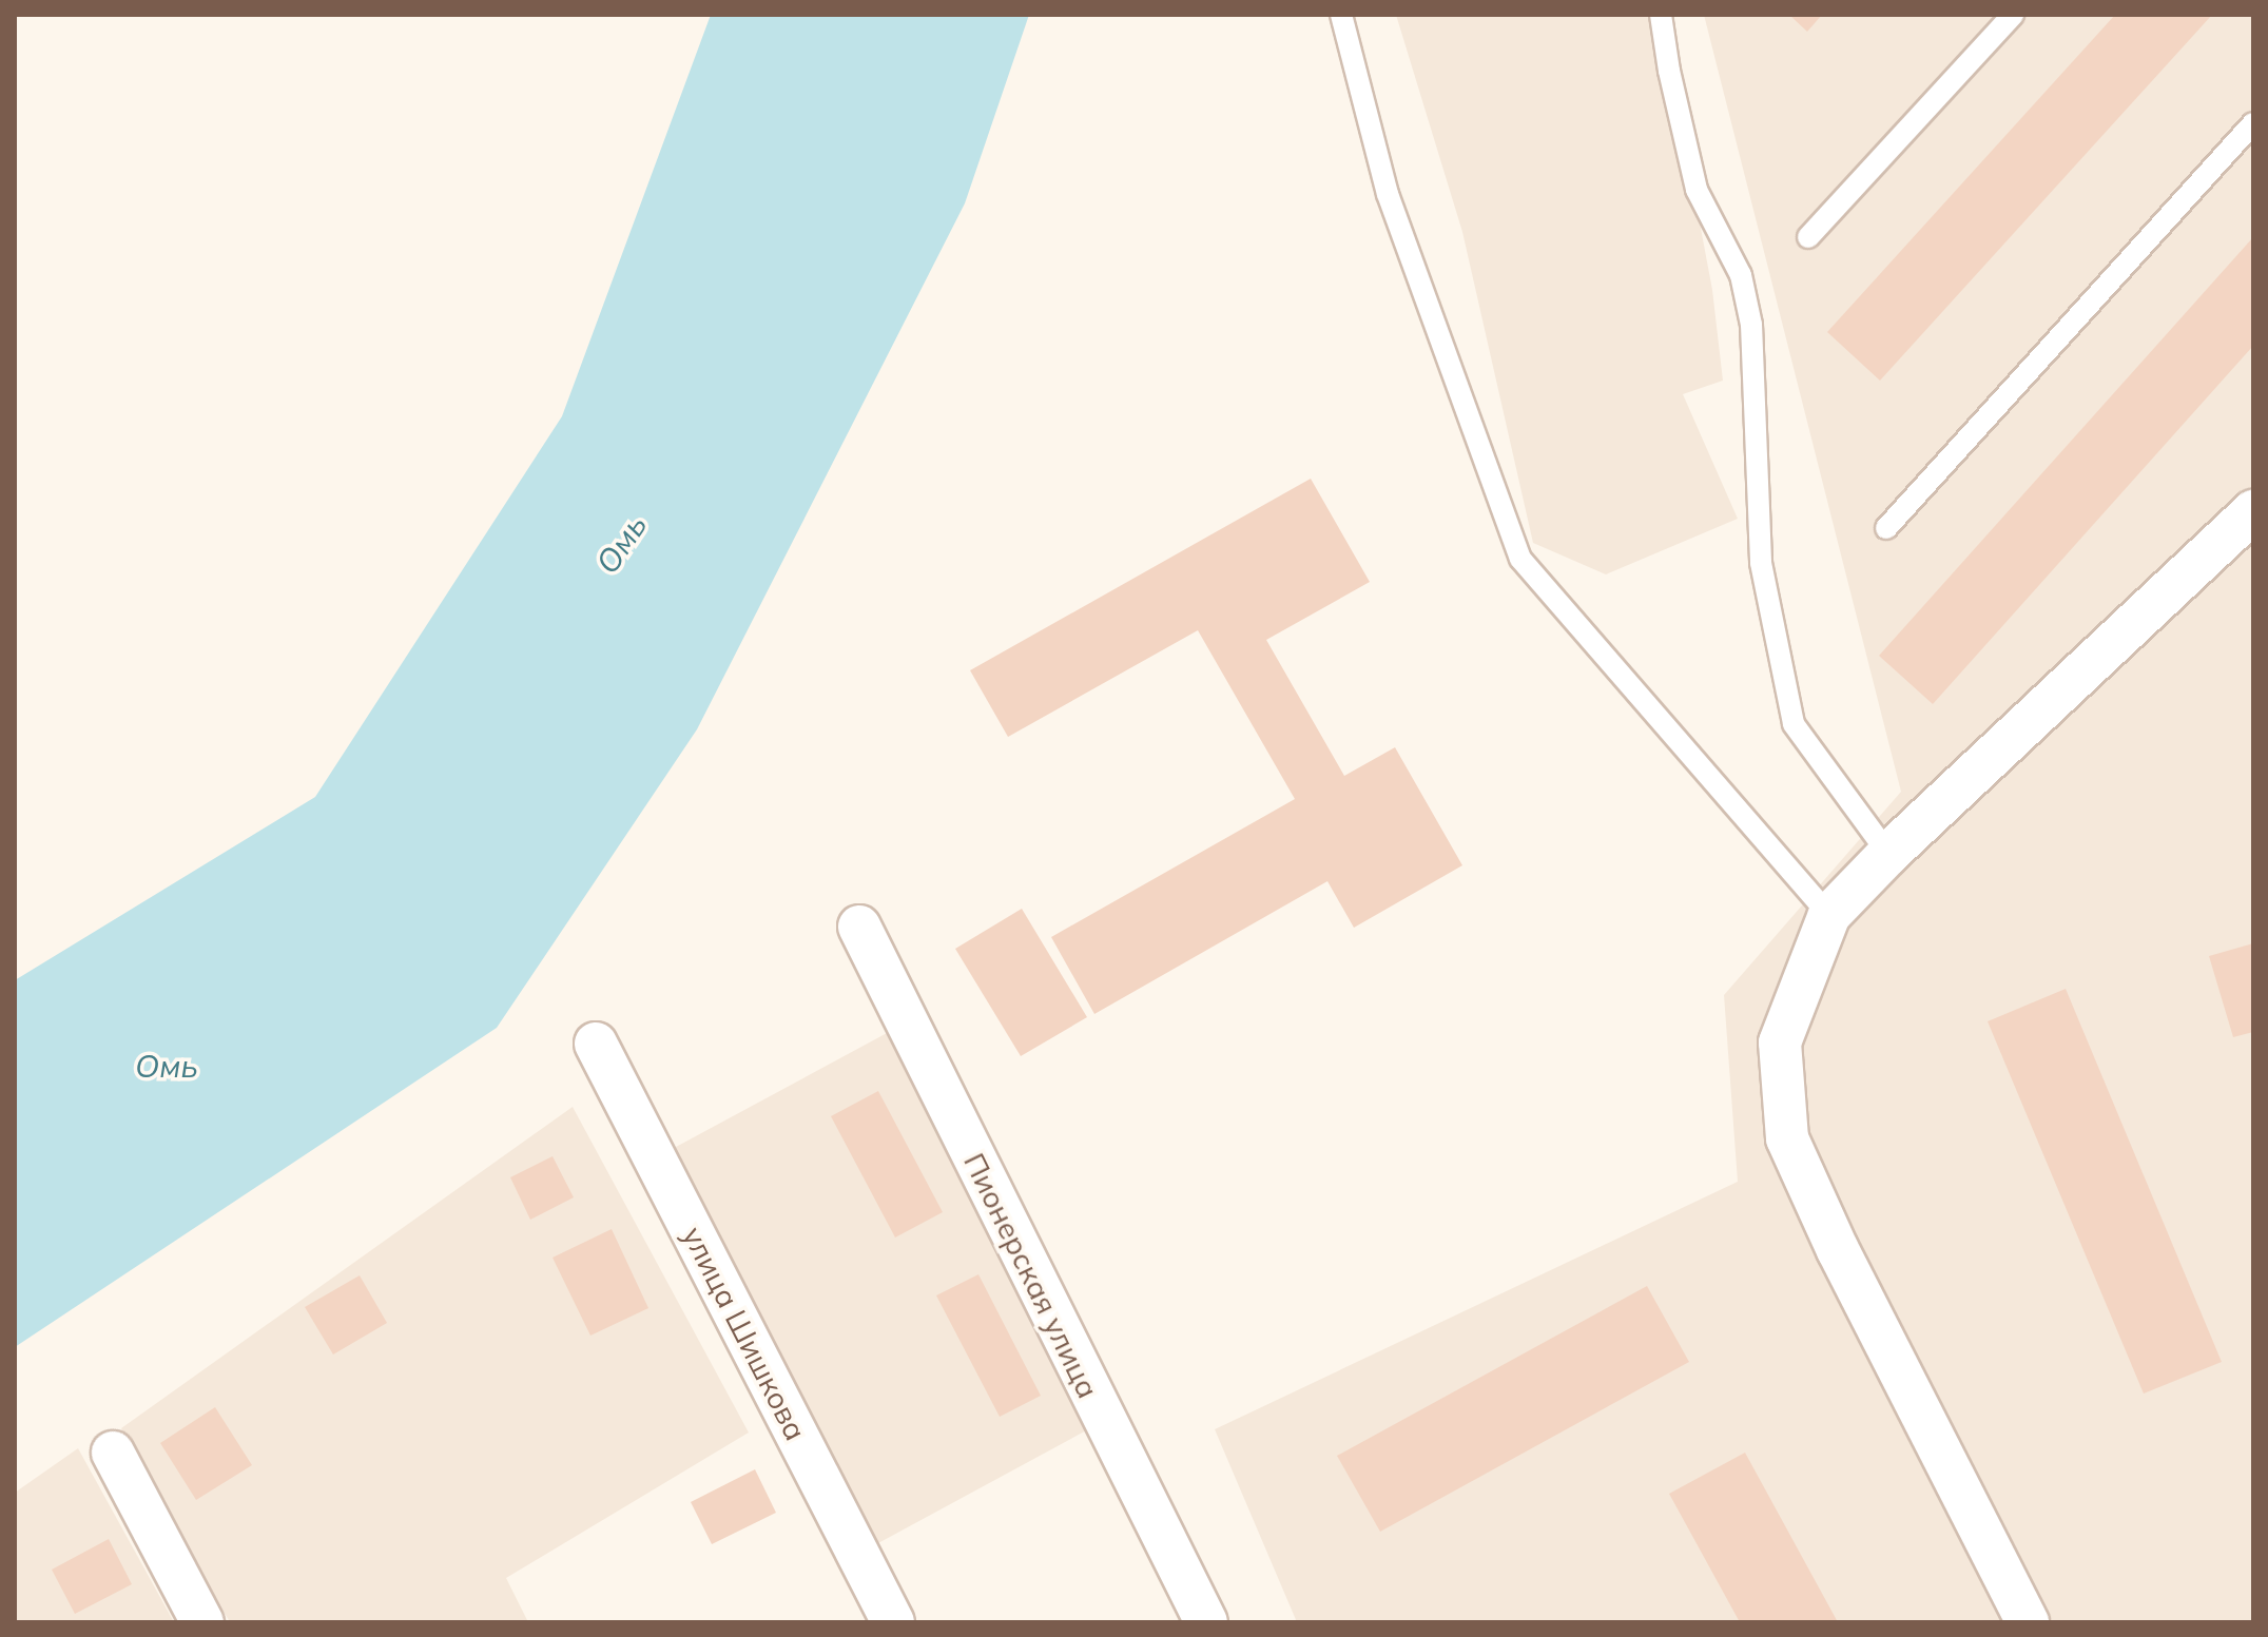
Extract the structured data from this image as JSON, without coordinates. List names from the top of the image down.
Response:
{
  "streets": {
    "street": ["Пионерская улица", "улица Шишкова"]
  },
  "water": ["Омь"]
}
